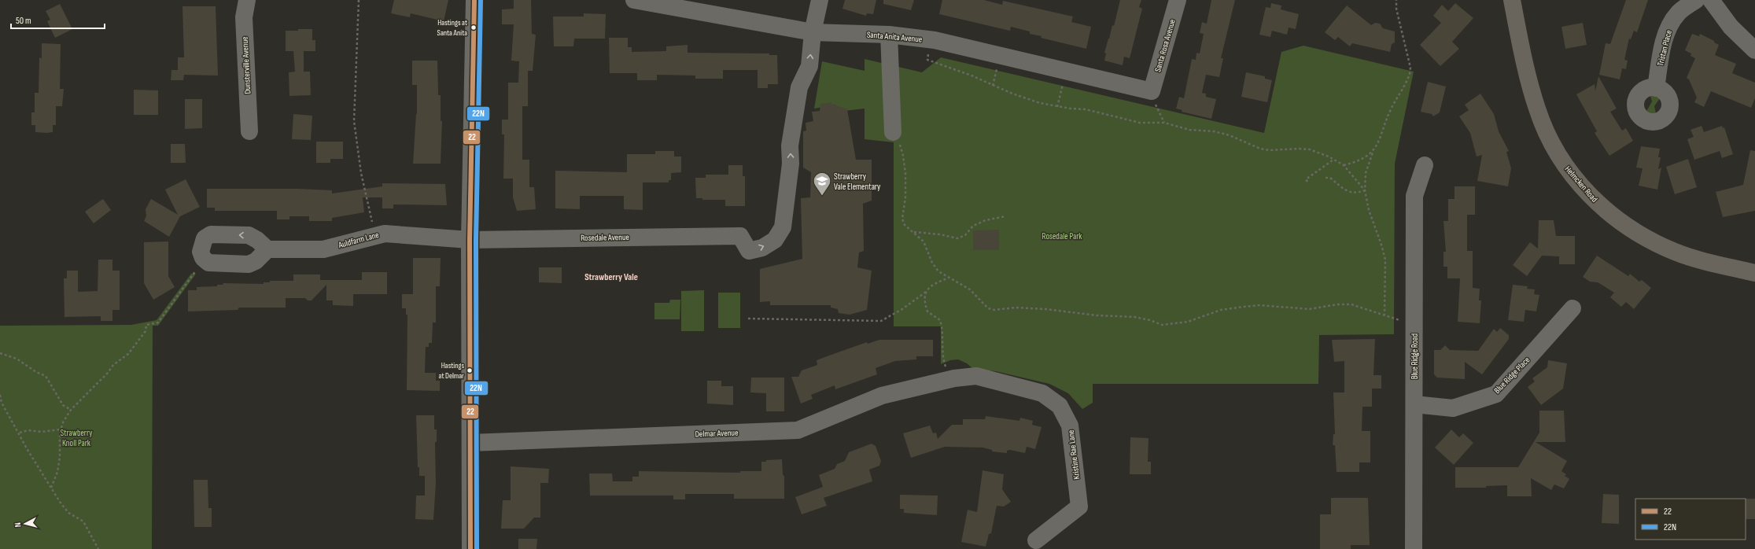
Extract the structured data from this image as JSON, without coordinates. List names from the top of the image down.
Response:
{
  "streets": {
    "main road": ["Helmcken Road"],
    "street": [
      "Santa Anita Avenue",
      "Santa Rosa Avenue",
      "Tristan Place",
      "Dunsterville Avenue",
      "Rosedale Avenue",
      "Auldfarm Lane",
      "Blue Ridge Road",
      "Blue Ridge Place",
      "Delmar Avenue",
      "Kristine Rae Lane"
    ]
  },
  "crossings": [
    ["Santa Anita Avenue", "Santa Rosa Avenue"],
    ["Santa Anita Avenue", "Rosedale Avenue"],
    ["Rosedale Avenue", "Auldfarm Lane"],
    ["Blue Ridge Road", "Blue Ridge Place"],
    ["Delmar Avenue", "Kristine Rae Lane"]
  ],
  "districts": ["Strawberry Vale"],
  "parks": ["Rosedale Park", "Strawberry Knoll Park"],
  "places": {
    "other": ["Hastings at Santa Anita", "Hastings at Delmar"],
    "school or university": ["Strawberry Vale Elementary"]
  },
  "lines": ["transit line 22", "transit line 22N"],
  "legend": ["22", "22N"],
  "scale_bar": "50 m",
  "north": "left"
}
